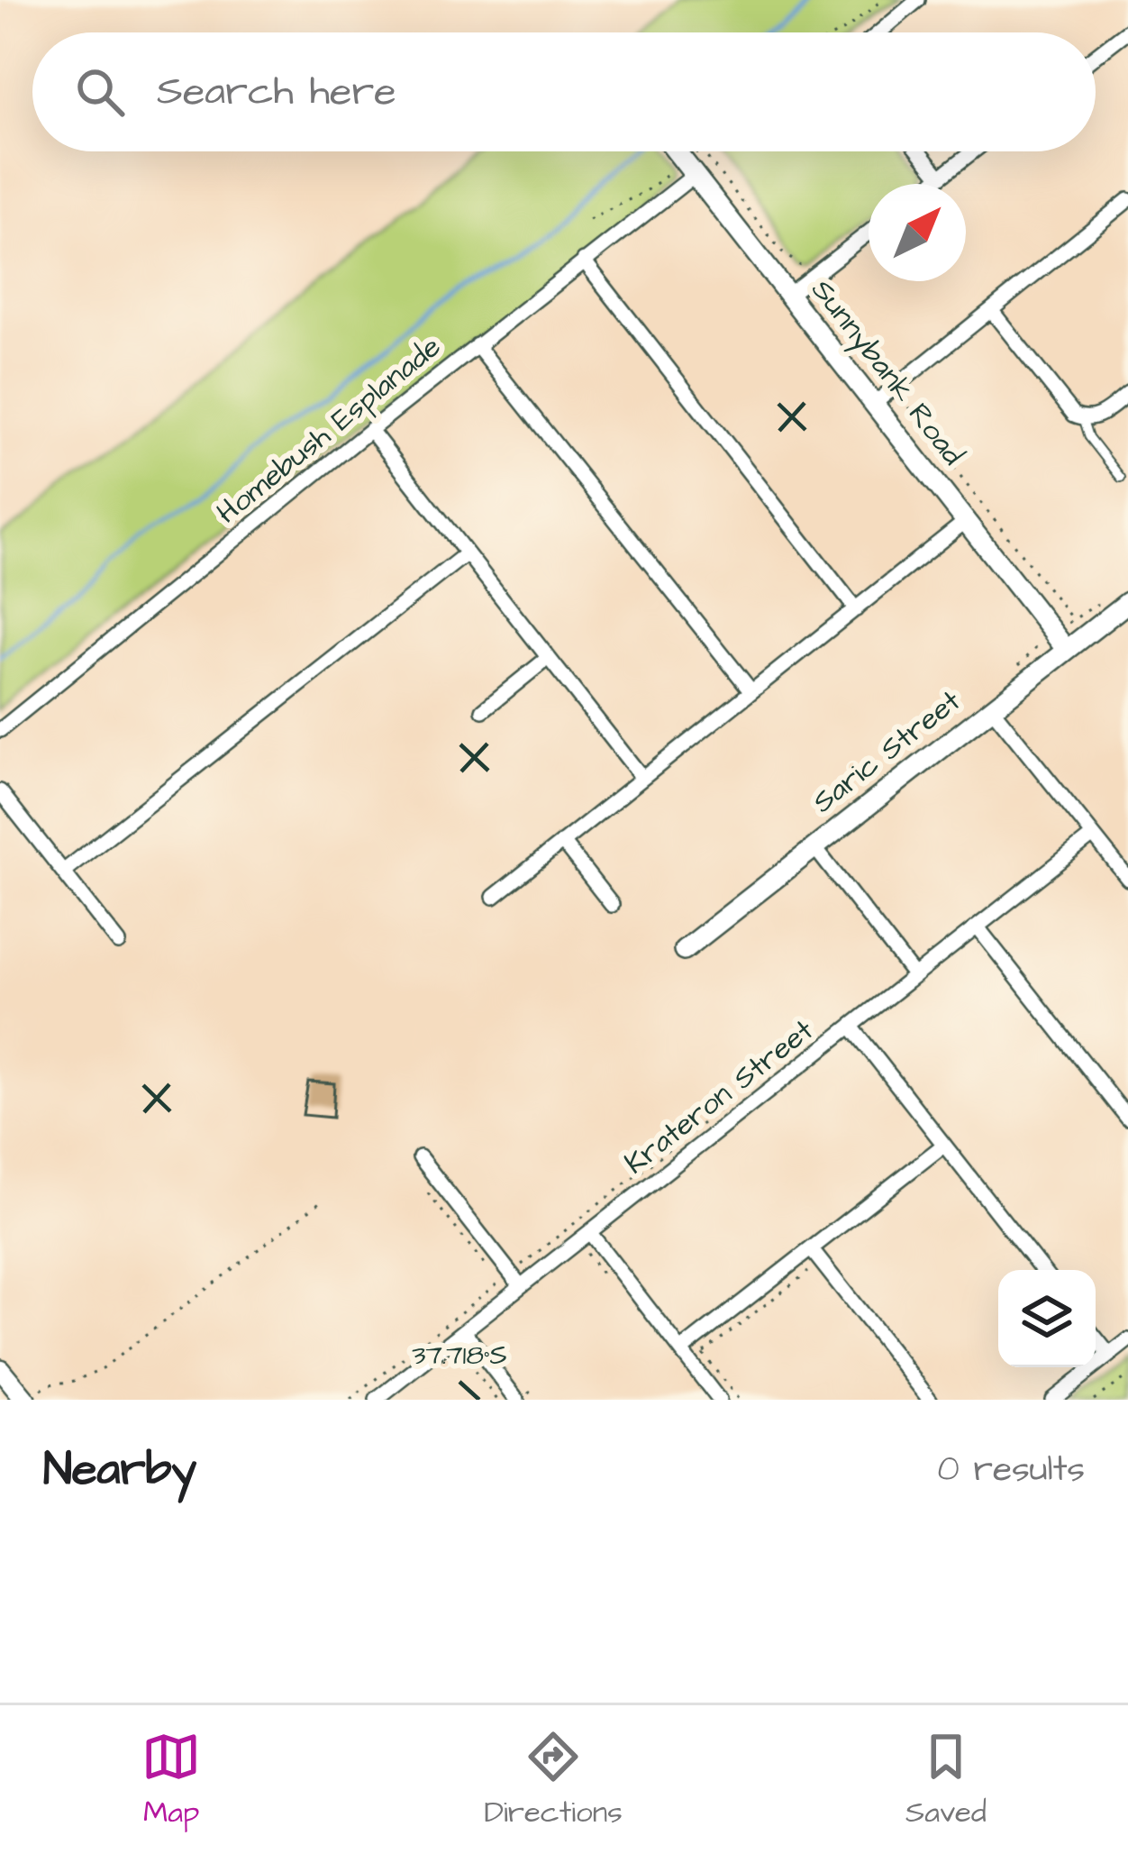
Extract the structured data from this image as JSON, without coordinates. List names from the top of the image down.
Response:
{
  "streets": {
    "street": [
      "Sunnybank Road",
      "Homebush Esplanade",
      "Saric Street",
      "Krateron Street"
    ]
  },
  "crossings": [
    ["Sunnybank Road", "Homebush Esplanade"],
    ["Sunnybank Road", "Saric Street"]
  ],
  "north": "top right",
  "page": {
    "search": "Search here",
    "heading": ["Nearby", "0 results"],
    "nav": ["Map", "Directions", "Saved"]
  },
  "coordinates": ["37.718°S"]
}
